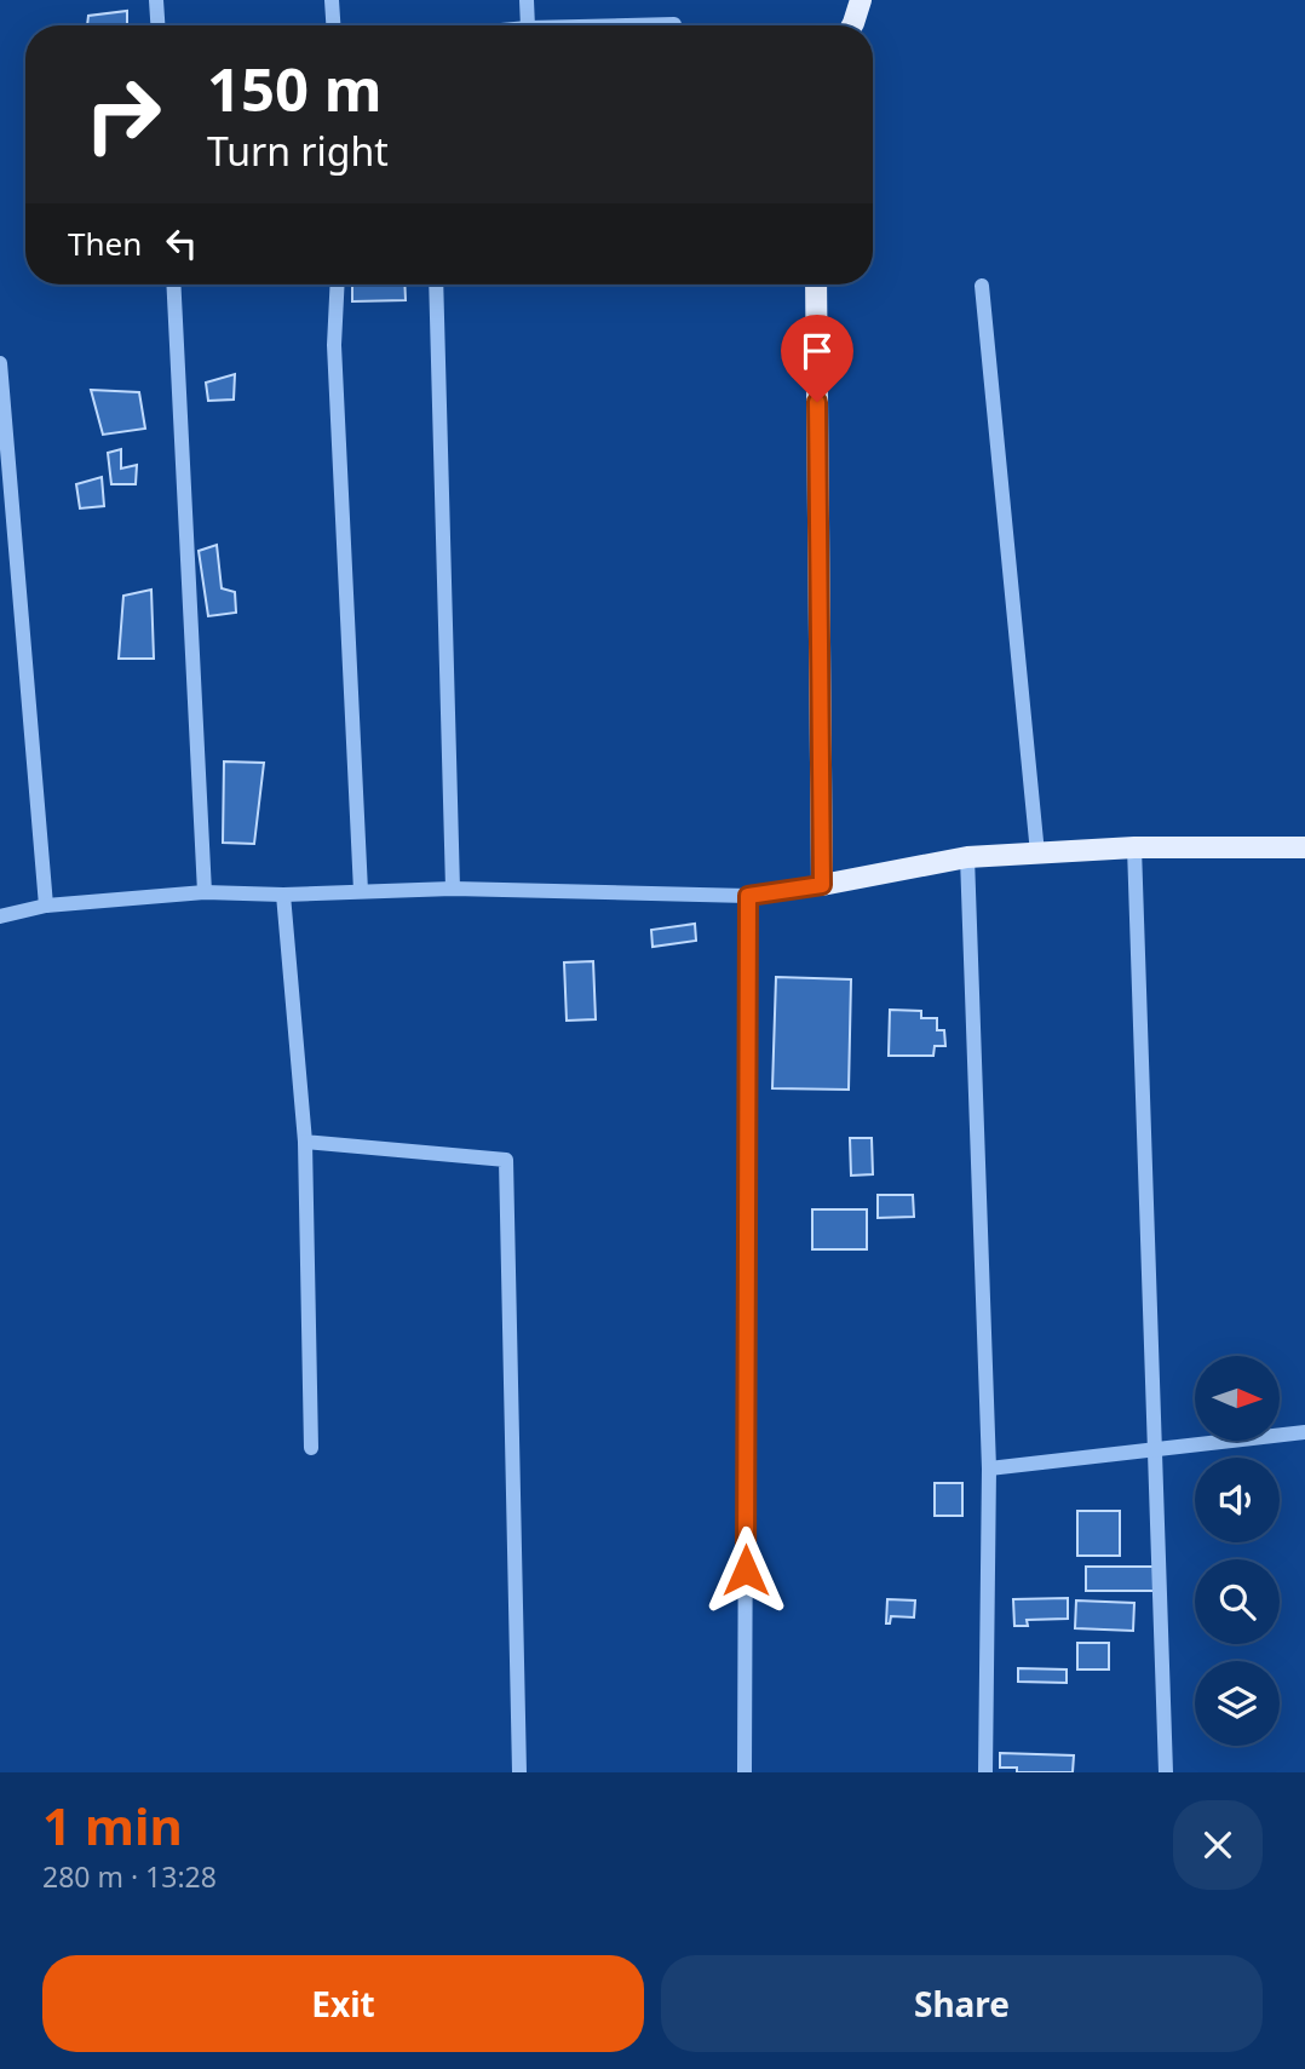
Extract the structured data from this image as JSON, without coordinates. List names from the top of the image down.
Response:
{
  "north": "right",
  "page": {
    "turn": ["150 m", "Turn right"],
    "then": "Then",
    "heading": ["1 min", "280 m · 13:28"],
    "buttons": ["Exit", "Share"]
  }
}
